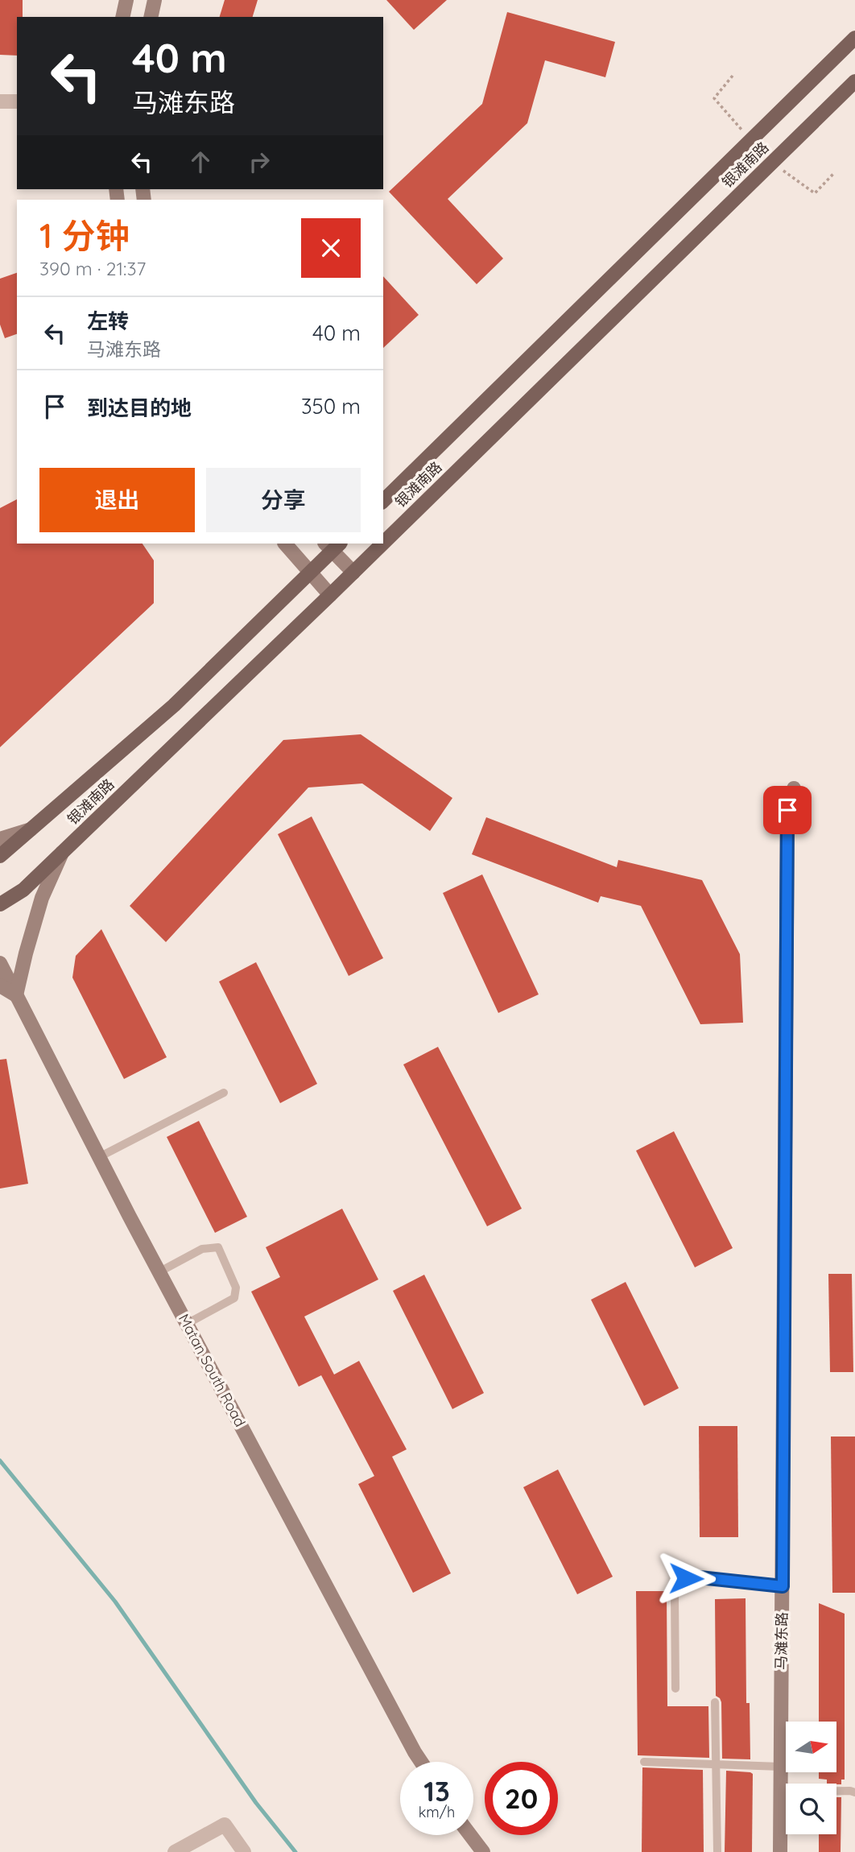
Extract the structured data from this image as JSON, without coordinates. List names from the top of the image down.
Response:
{
  "streets": {
    "main road": ["银滩南路", "Matan South Road", "马滩东路"]
  },
  "north": "right",
  "page": {
    "turn": ["40 m", "马滩东路"],
    "heading": ["1 分钟", "390 m · 21:37"],
    "list": [
      {
        "name": "左转",
        "note": "马滩东路",
        "value": "40 m"
      },
      {
        "name": "到达目的地",
        "value": "350 m"
      }
    ],
    "buttons": ["退出", "分享"],
    "speed": "13 km/h",
    "limit": "20"
  }
}
